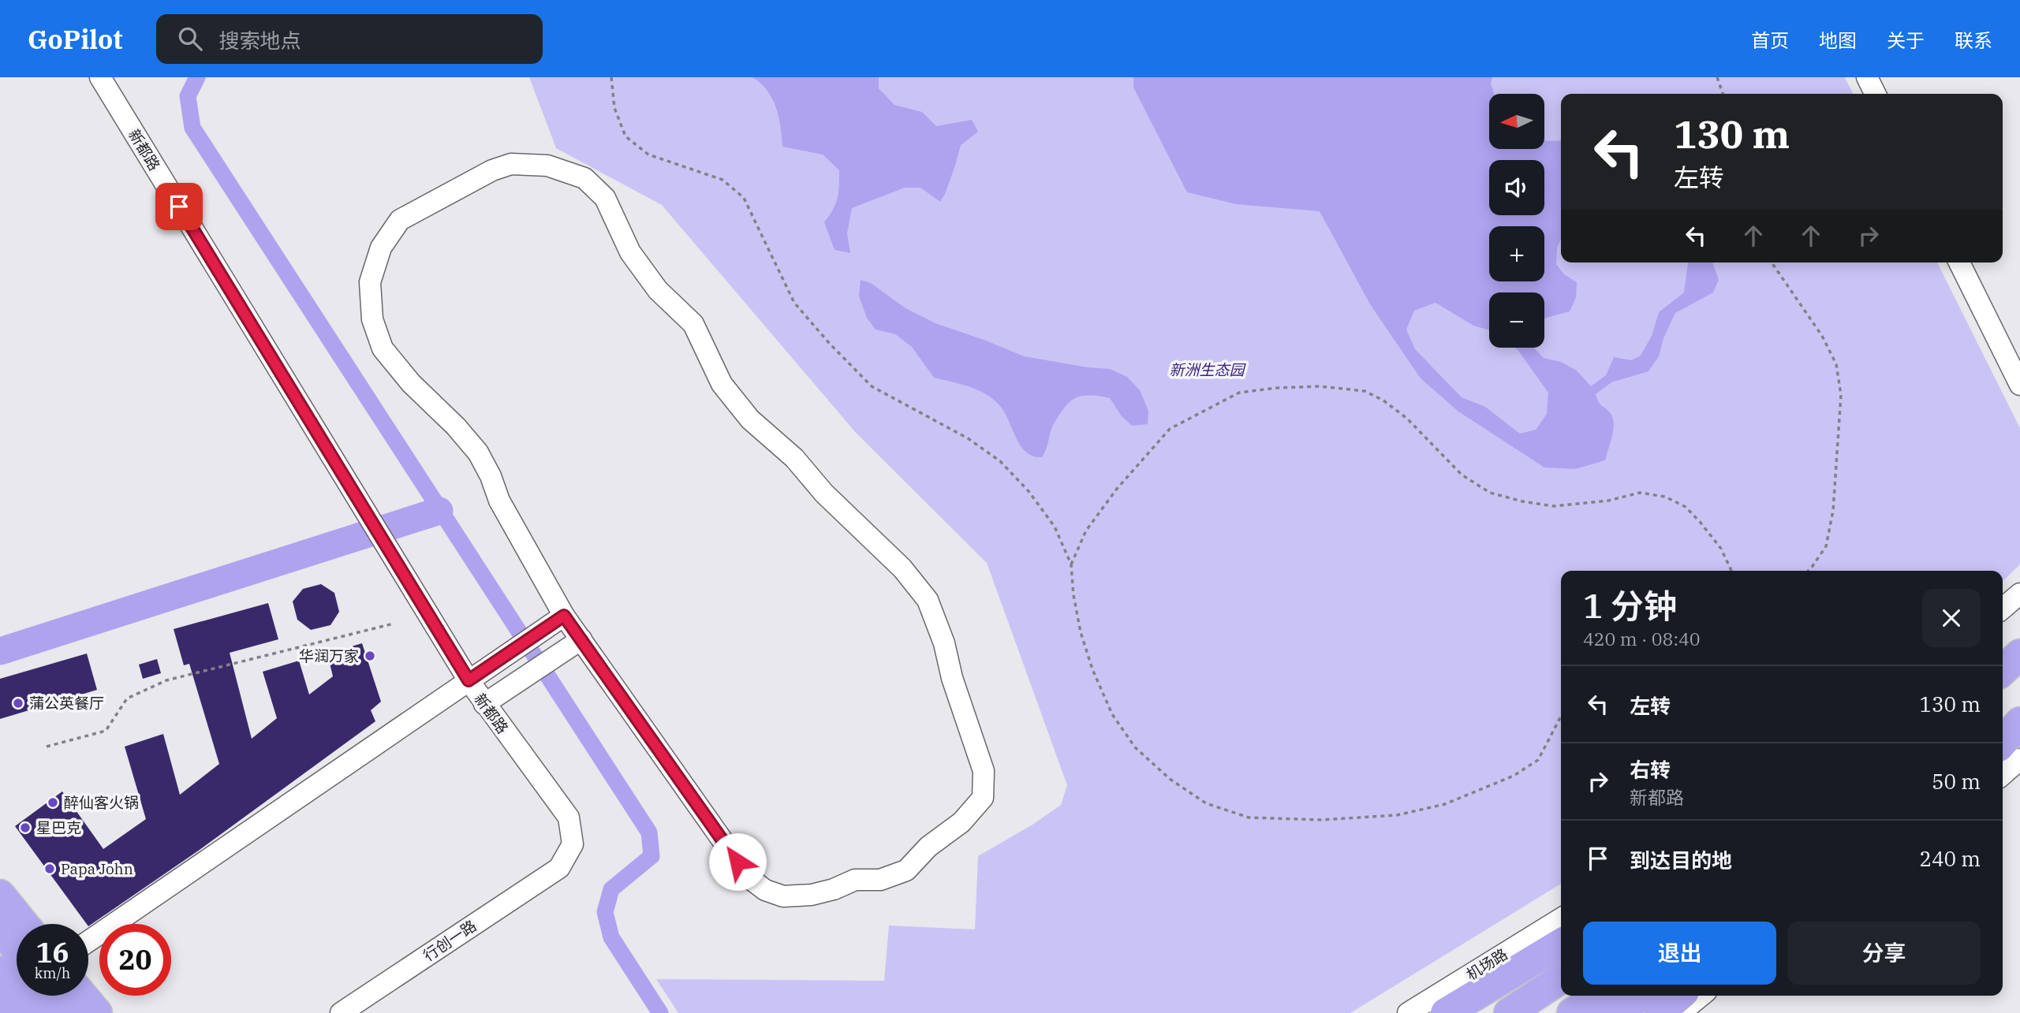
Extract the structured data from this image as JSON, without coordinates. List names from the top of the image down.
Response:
{
  "streets": {
    "street": ["新都路", "行创一路", "机场路"]
  },
  "crossings": [
    ["新都路", "行创一路"]
  ],
  "parks": ["新洲生态园"],
  "places": [
    "华润万家",
    "蒲公英餐厅",
    "醉仙客火锅",
    "星巴克",
    "Papa John"
  ],
  "north": "left",
  "page": {
    "header": "GoPilot",
    "search": "搜索地点",
    "nav": [
      "首页",
      "地图",
      "关于",
      "联系"
    ],
    "map_buttons": ["+", "−"],
    "turn": ["130 m", "左转"],
    "heading": ["1 分钟", "420 m · 08:40"],
    "list": [
      {
        "name": "左转",
        "value": "130 m"
      },
      {
        "name": "右转",
        "note": "新都路",
        "value": "50 m"
      },
      {
        "name": "到达目的地",
        "value": "240 m"
      }
    ],
    "buttons": ["退出", "分享"],
    "speed": "16 km/h",
    "limit": "20"
  }
}
